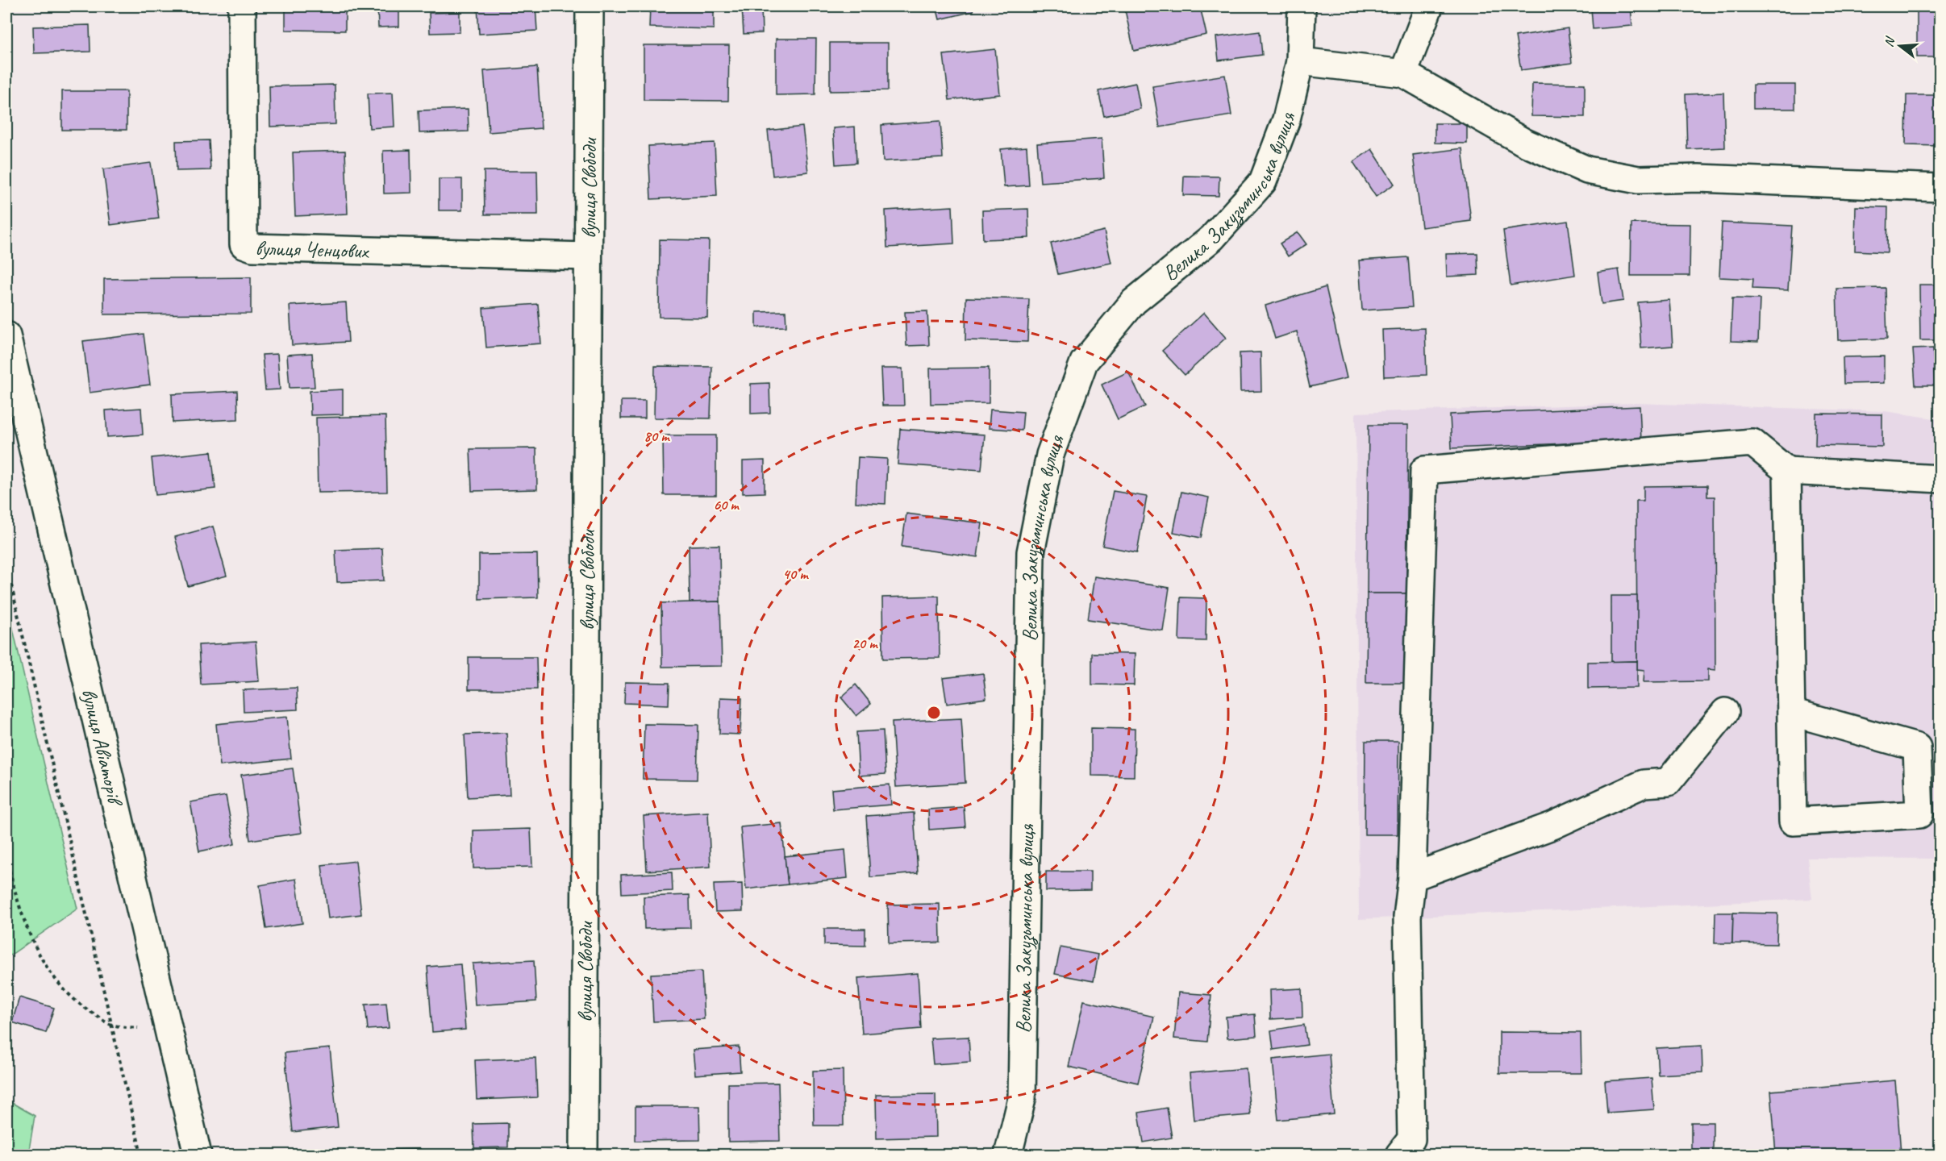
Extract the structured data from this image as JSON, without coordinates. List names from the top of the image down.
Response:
{
  "streets": {
    "street": [
      "вулиця Свободи",
      "Велика Закузьминська вулиця",
      "вулиця Ченцових",
      "вулиця Авіаторів"
    ]
  },
  "crossings": [
    ["вулиця Свободи", "вулиця Ченцових"]
  ],
  "north": "left",
  "rings": [
    "80 m",
    "60 m",
    "40 m",
    "20 m"
  ]
}
